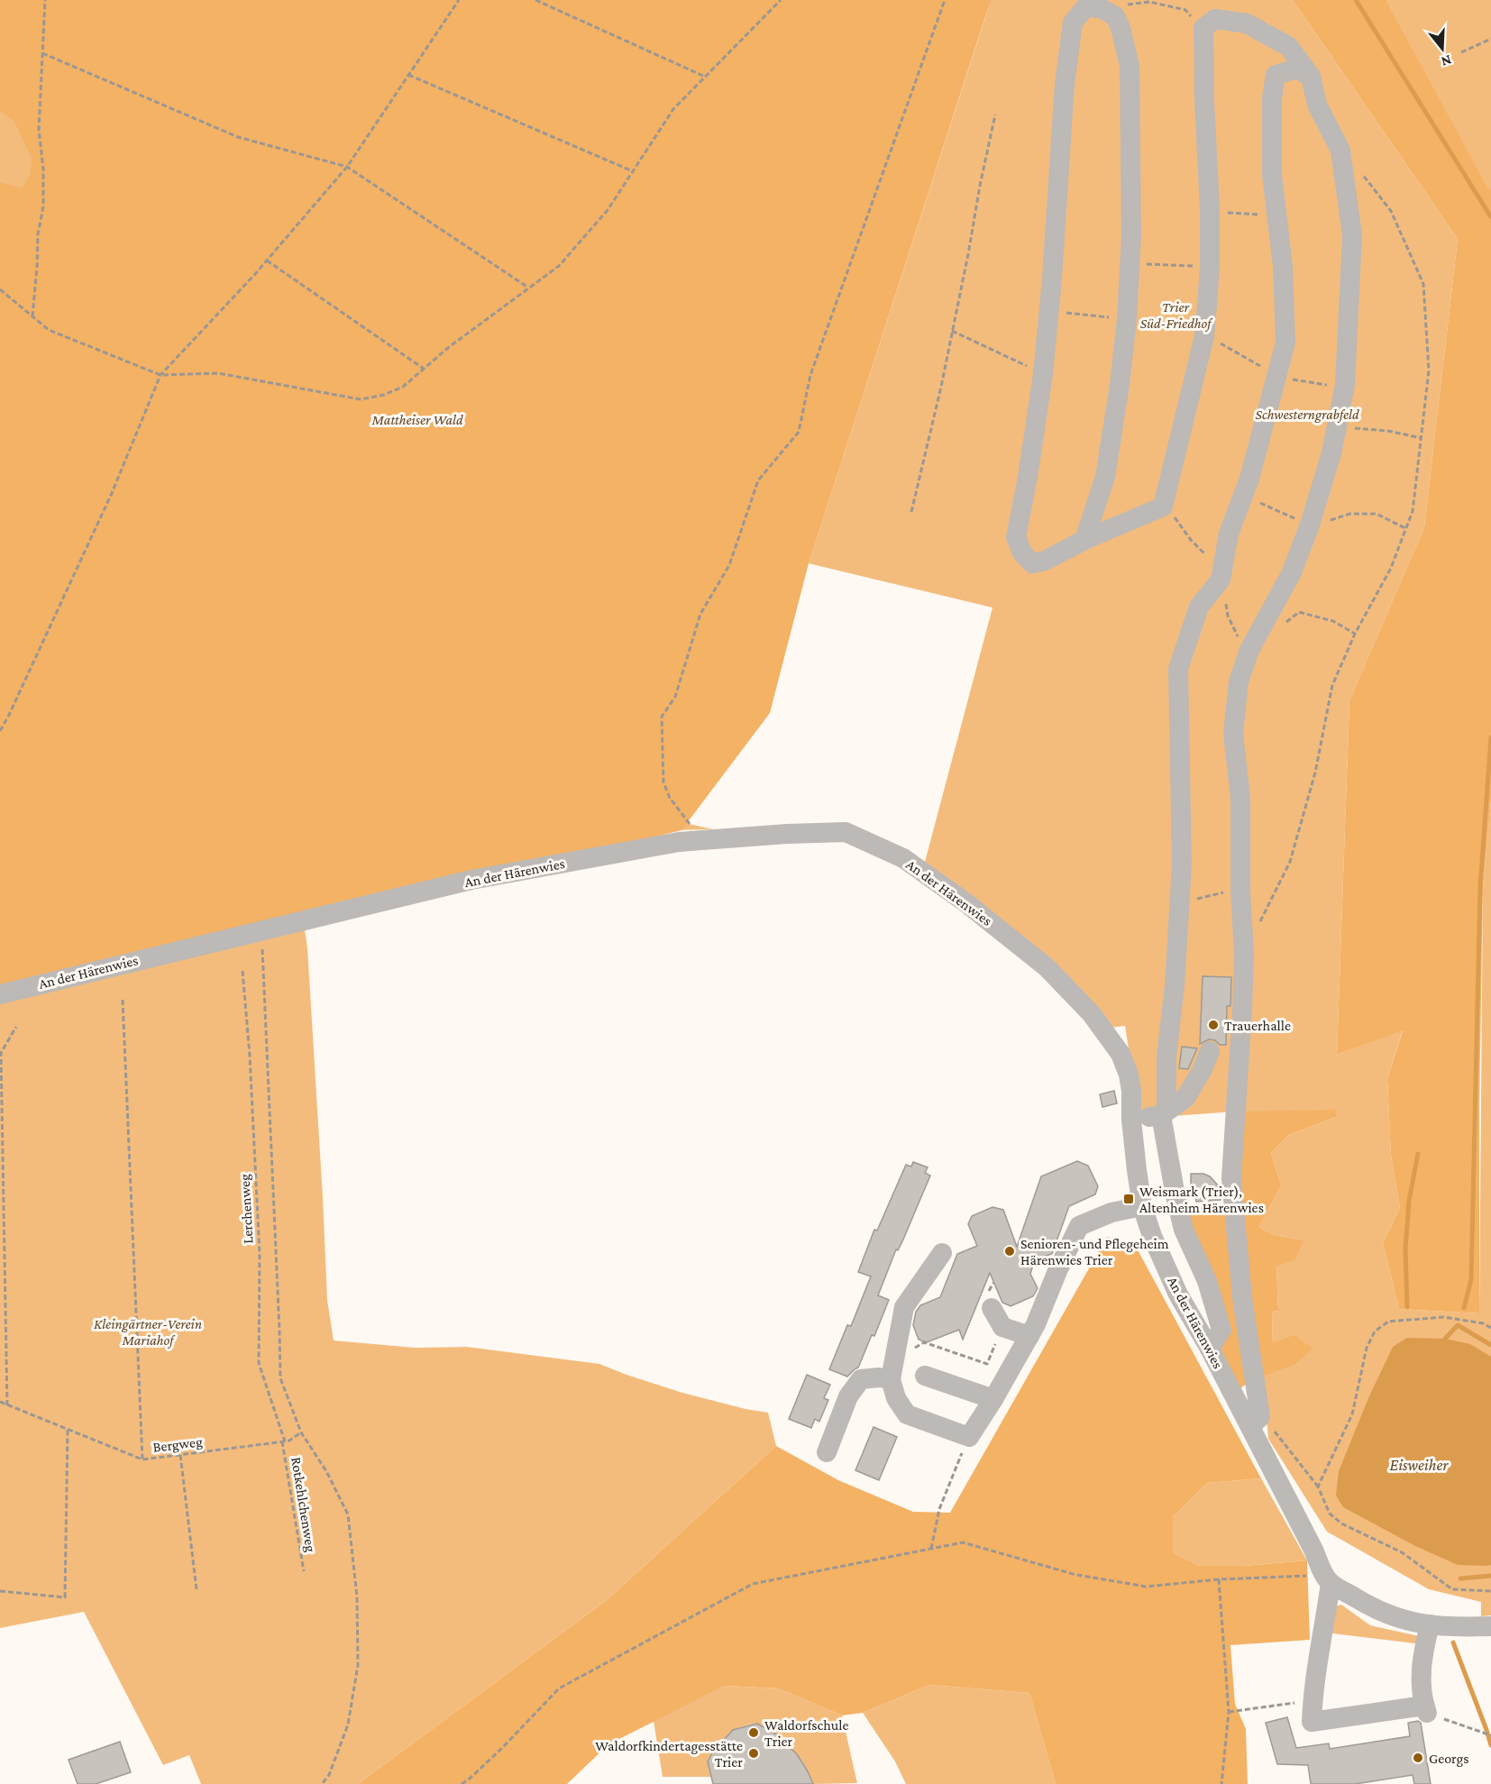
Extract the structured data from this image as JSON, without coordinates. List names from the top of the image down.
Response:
{
  "streets": {
    "street": ["An der Härenwies"],
    "path": ["Lerchenweg", "Bergweg", "Rotkehlchenweg"]
  },
  "crossings": [
    ["Lerchenweg", "Bergweg"],
    ["Lerchenweg", "Rotkehlchenweg"],
    ["Bergweg", "Rotkehlchenweg"]
  ],
  "water": ["Eisweiher"],
  "parks": [
    "Trier Süd-Friedhof",
    "Schwesterngrabfeld",
    "Mattheiser Wald",
    "Kleingärtner-Verein Mariahof"
  ],
  "places": {
    "other": [
      "Trauerhalle",
      "Senioren- und Pflegeheim Härenwies Trier",
      "Waldorfschule Trier",
      "Waldorfkindertagesstätte Trier",
      "Georgs"
    ],
    "transit": ["Weismark (Trier), Altenheim Härenwies"]
  },
  "north": "bottom"
}
